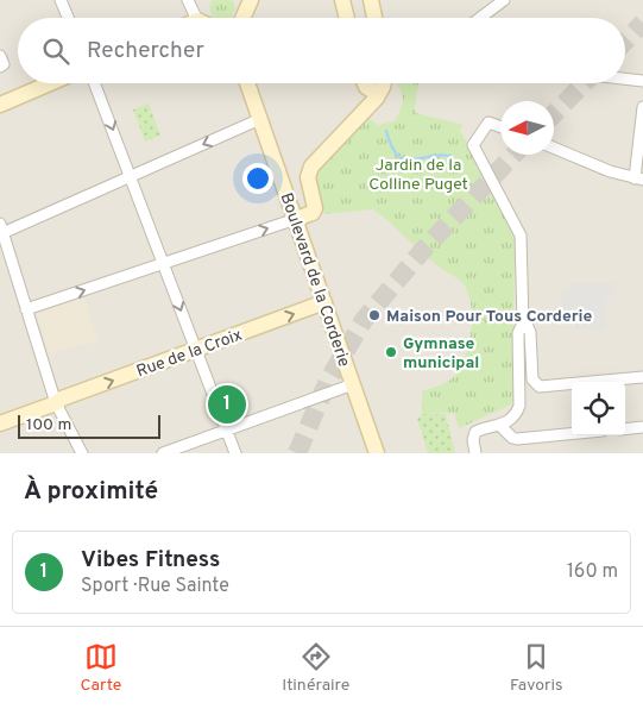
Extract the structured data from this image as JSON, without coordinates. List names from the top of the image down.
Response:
{
  "streets": {
    "street": ["Boulevard de la Corderie", "Rue de la Croix"]
  },
  "crossings": [
    ["Boulevard de la Corderie", "Rue de la Croix"]
  ],
  "parks": ["Jardin de la Colline Puget"],
  "places": ["Maison Pour Tous Corderie", "Gymnase municipal"],
  "scale_bar": "100 m",
  "north": "left",
  "page": {
    "search": "Rechercher",
    "pins": "1",
    "scale": "100 m",
    "heading": "À proximité",
    "list": [
      {
        "mark": "1",
        "name": "Vibes Fitness",
        "note": "Sport · Rue Sainte",
        "value": "160 m"
      }
    ],
    "nav": ["Carte", "Itinéraire", "Favoris"]
  }
}
